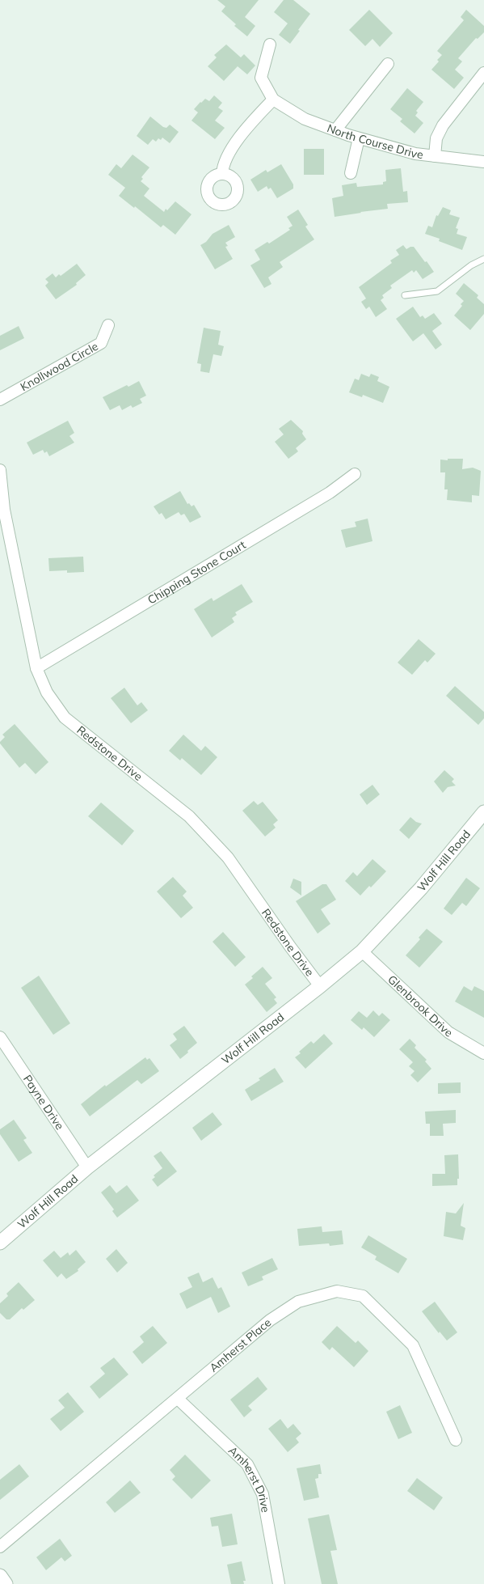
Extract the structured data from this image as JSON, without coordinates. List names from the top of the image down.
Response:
{
  "streets": {
    "street": [
      "North Course Drive",
      "Knollwood Circle",
      "Chipping Stone Court",
      "Redstone Drive",
      "Wolf Hill Road",
      "Glenbrook Drive",
      "Payne Drive",
      "Amherst Place",
      "Amherst Drive"
    ]
  },
  "crossings": [
    ["Chipping Stone Court", "Redstone Drive"],
    ["Redstone Drive", "Wolf Hill Road"],
    ["Wolf Hill Road", "Glenbrook Drive"],
    ["Wolf Hill Road", "Payne Drive"],
    ["Amherst Place", "Amherst Drive"]
  ]
}
